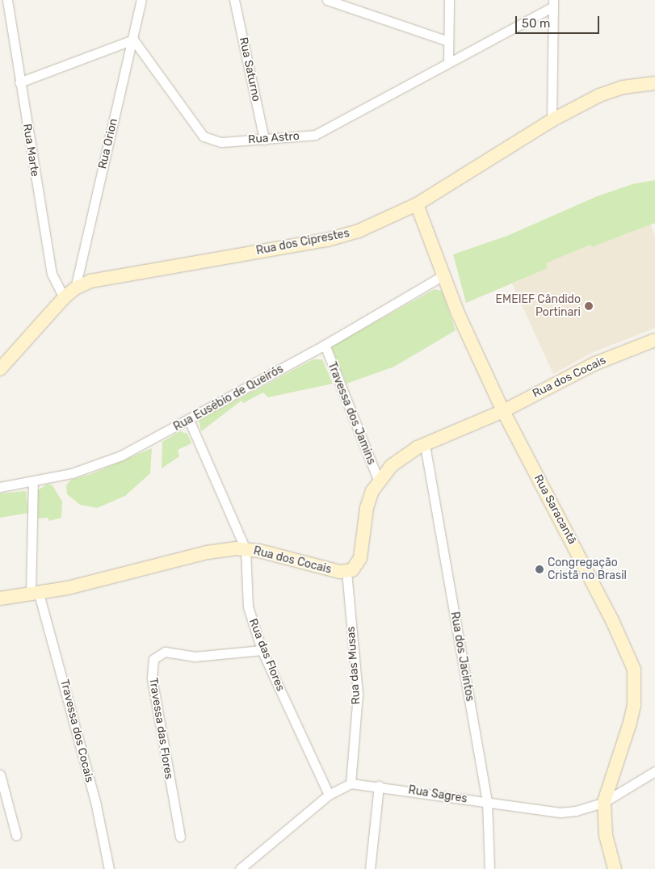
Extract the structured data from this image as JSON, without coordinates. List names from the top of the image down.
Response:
{
  "streets": {
    "street": [
      "Rua Saturno",
      "Rua Astro",
      "Rua Orion",
      "Rua Marte",
      "Rua dos Ciprestes",
      "Rua dos Cocais",
      "Rua Eusébio de Queirós",
      "Travessa dos Jamins",
      "Rua Saracantã",
      "Rua das Flores",
      "Rua dos Jacintos",
      "Rua das Musas",
      "Travessa das Flores",
      "Travessa dos Cocais",
      "Rua Sagres"
    ]
  },
  "crossings": [
    ["Rua Saturno", "Rua Astro"],
    ["Rua Astro", "Rua Orion"],
    ["Rua Orion", "Rua dos Ciprestes"],
    ["Rua Marte", "Rua dos Ciprestes"],
    ["Rua dos Ciprestes", "Rua Saracantã"],
    ["Rua dos Cocais", "Travessa dos Jamins"],
    ["Rua dos Cocais", "Rua Saracantã"],
    ["Rua dos Cocais", "Rua das Flores"],
    ["Rua dos Cocais", "Rua dos Jacintos"],
    ["Rua dos Cocais", "Rua das Musas"],
    ["Rua dos Cocais", "Travessa dos Cocais"],
    ["Rua Eusébio de Queirós", "Travessa dos Jamins"],
    ["Rua Eusébio de Queirós", "Rua Saracantã"],
    ["Rua Eusébio de Queirós", "Rua das Flores"],
    ["Rua Eusébio de Queirós", "Travessa dos Cocais"],
    ["Rua Saracantã", "Rua Sagres"],
    ["Rua das Flores", "Travessa das Flores"],
    ["Rua dos Jacintos", "Rua Sagres"],
    ["Rua das Musas", "Rua Sagres"]
  ],
  "places": ["EMEIEF Cândido Portinari", "Congregação Cristã no Brasil"],
  "scale_bar": "50 m"
}
